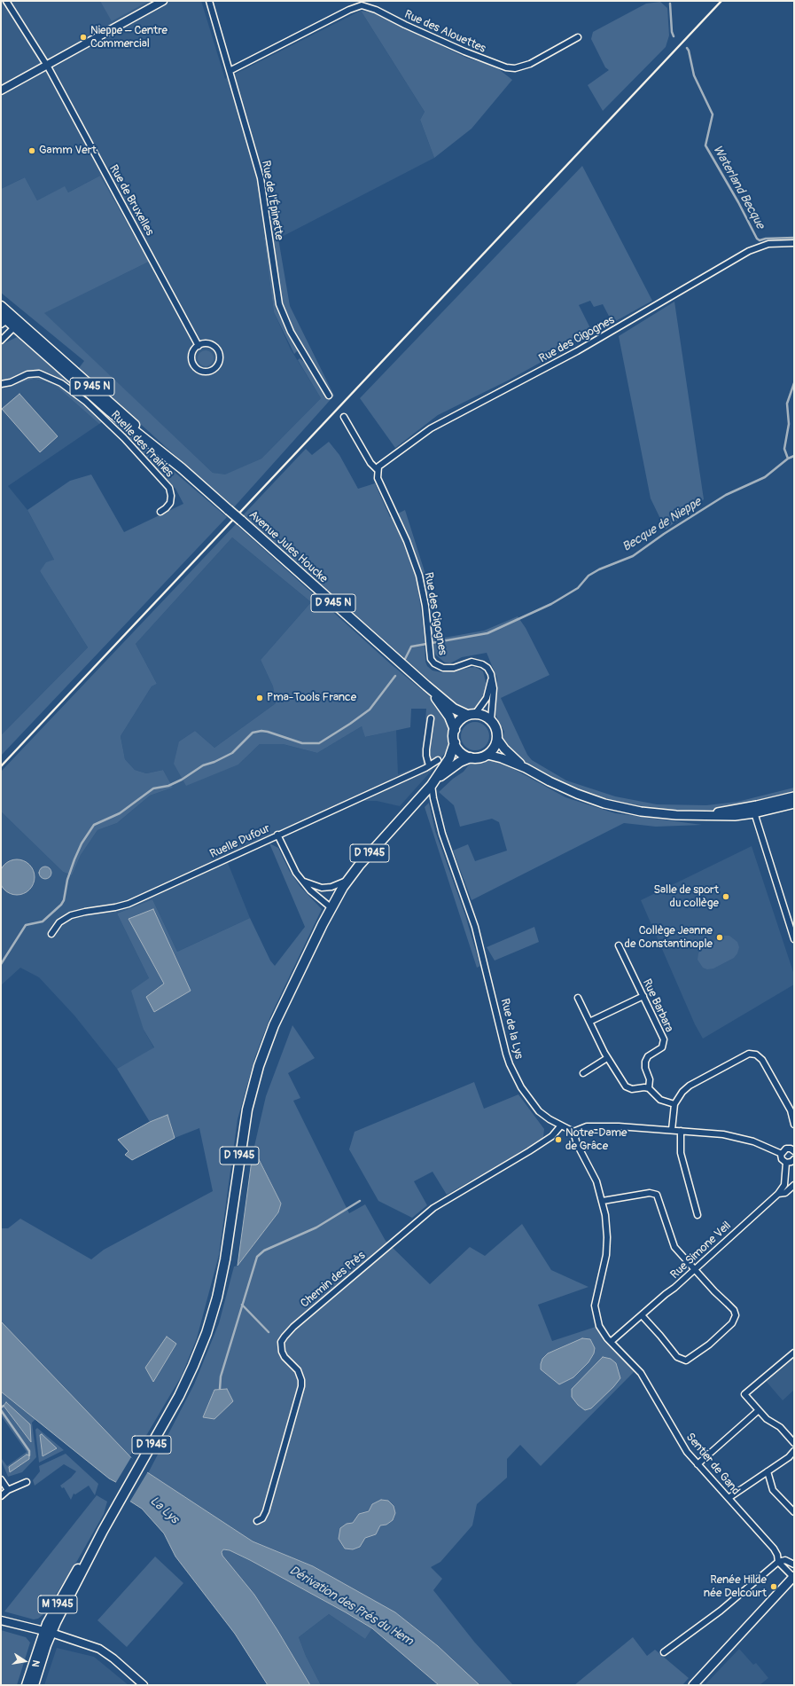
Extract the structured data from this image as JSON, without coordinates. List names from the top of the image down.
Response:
{
  "streets": {
    "main road": [
      "D 945 N",
      "Avenue Jules Houcke",
      "D 1945",
      "M 1945"
    ],
    "street": [
      "Rue des Alouettes",
      "Rue de Bruxelles",
      "Rue de l'Épinette",
      "Rue des Cigognes",
      "Ruelle des Prairies",
      "Ruelle Dufour",
      "Rue Barbara",
      "Rue de la Lys",
      "Rue Simone Veil",
      "Chemin des Près",
      "Sentier de Gand"
    ]
  },
  "crossings": [
    ["Rue des Alouettes", "Rue de l'Épinette"],
    ["Avenue Jules Houcke", "D 1945"],
    ["D 1945", "Rue de la Lys"],
    ["D 1945", "M 1945"],
    ["Rue de la Lys", "Chemin des Près"],
    ["Rue de la Lys", "Sentier de Gand"],
    ["Rue Simone Veil", "Sentier de Gand"]
  ],
  "water": [
    "Waterland Becque",
    "Becque de Nieppe",
    "La Lys",
    "Dérivation des Prés du Hem"
  ],
  "places": [
    "Nieppe – Centre Commercial",
    "Gamm Vert",
    "Pma-Tools France",
    "Salle de sport du collège",
    "Collège Jeanne de Constantinople",
    "Notre-Dame de Grâce",
    "Renée Hilde née Delcourt"
  ],
  "north": "right"
}
